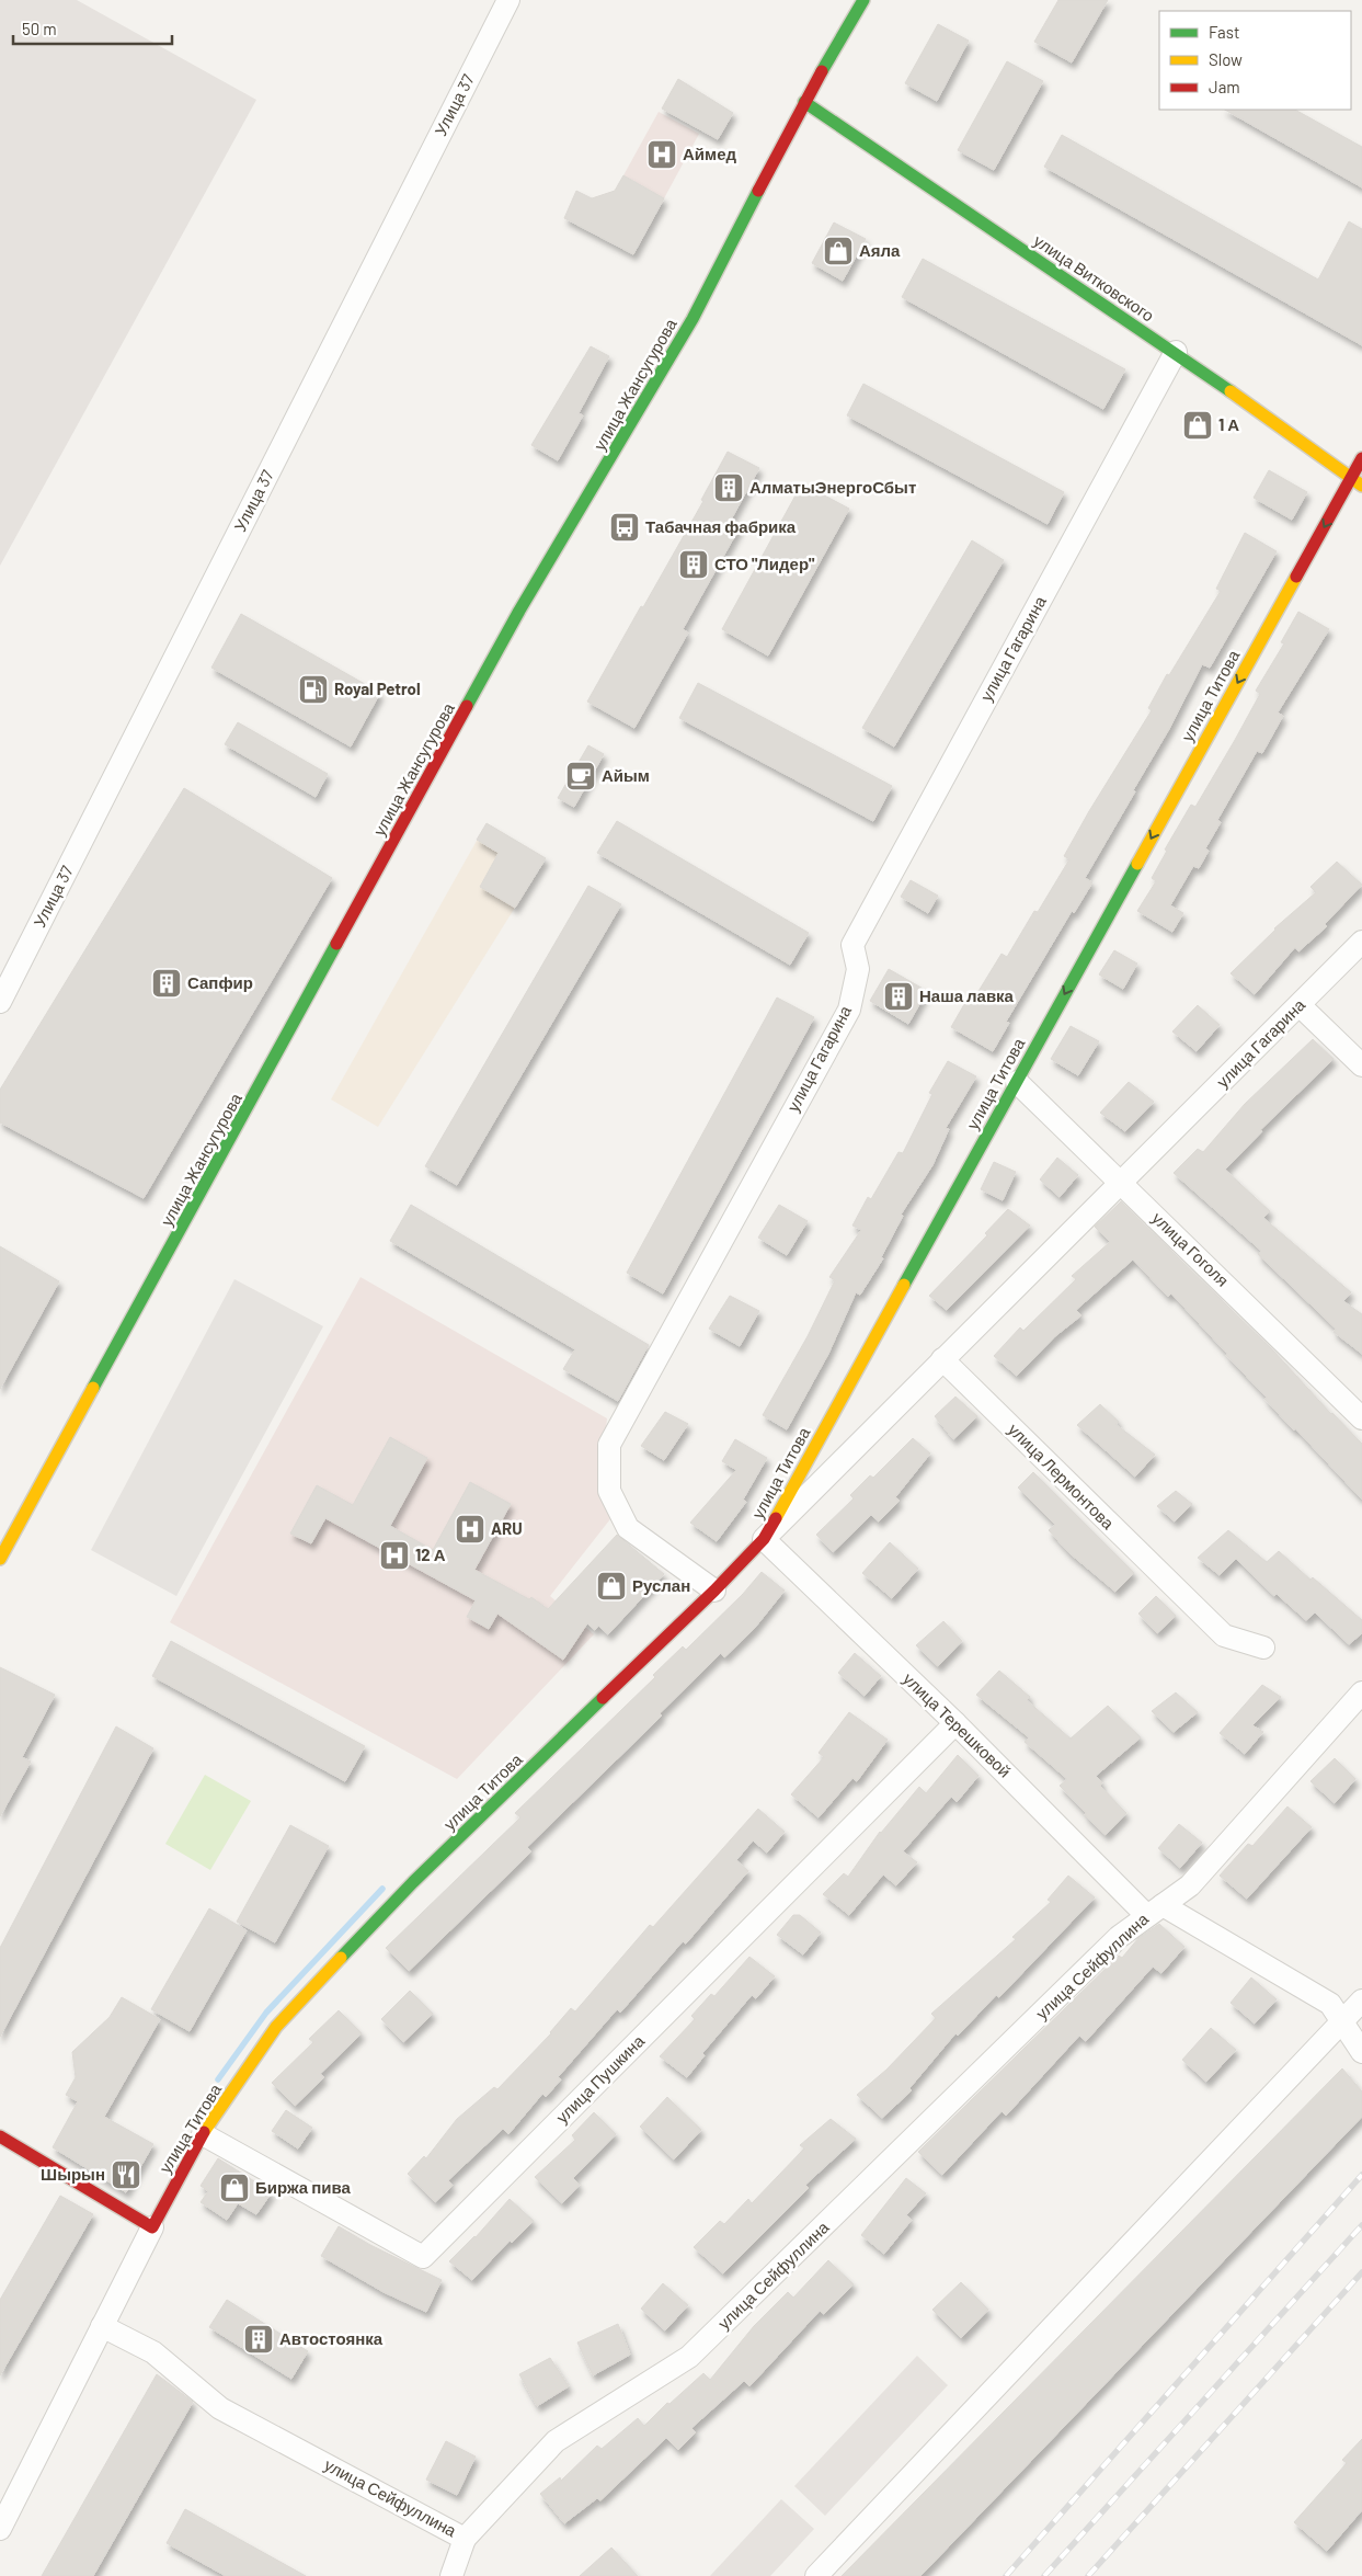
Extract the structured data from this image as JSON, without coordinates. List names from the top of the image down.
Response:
{
  "streets": {
    "street": [
      "Улица 37",
      "улица Витковского",
      "улица Жансугурова",
      "улица Гагарина",
      "улица Титова",
      "улица Гоголя",
      "улица Лермонтова",
      "улица Терешковой",
      "улица Сейфуллина",
      "улица Пушкина"
    ]
  },
  "crossings": [
    ["улица Витковского", "улица Жансугурова"],
    ["улица Витковского", "улица Гагарина"],
    ["улица Витковского", "улица Титова"],
    ["улица Гагарина", "улица Титова"],
    ["улица Гагарина", "улица Гоголя"],
    ["улица Гагарина", "улица Лермонтова"],
    ["улица Гагарина", "улица Терешковой"],
    ["улица Титова", "улица Гоголя"],
    ["улица Титова", "улица Терешковой"],
    ["улица Титова", "улица Пушкина"],
    ["улица Терешковой", "улица Сейфуллина"],
    ["улица Терешковой", "улица Пушкина"]
  ],
  "places": {
    "hospital": ["Аймед", "ARU", "12 А"],
    "shop": [
      "Аяла",
      "1 А",
      "Руслан",
      "Биржа пива"
    ],
    "building": [
      "АлматыЭнергоСбыт",
      "СТО \"Лидер\"",
      "Сапфир",
      "Наша лавка",
      "Автостоянка"
    ],
    "bus stop": ["Табачная фабрика"],
    "fuel station": ["Royal Petrol"],
    "cafe": ["Айым"],
    "restaurant": ["Шырын"]
  },
  "legend": ["Fast", "Slow", "Jam"],
  "scale_bar": "50 m"
}
